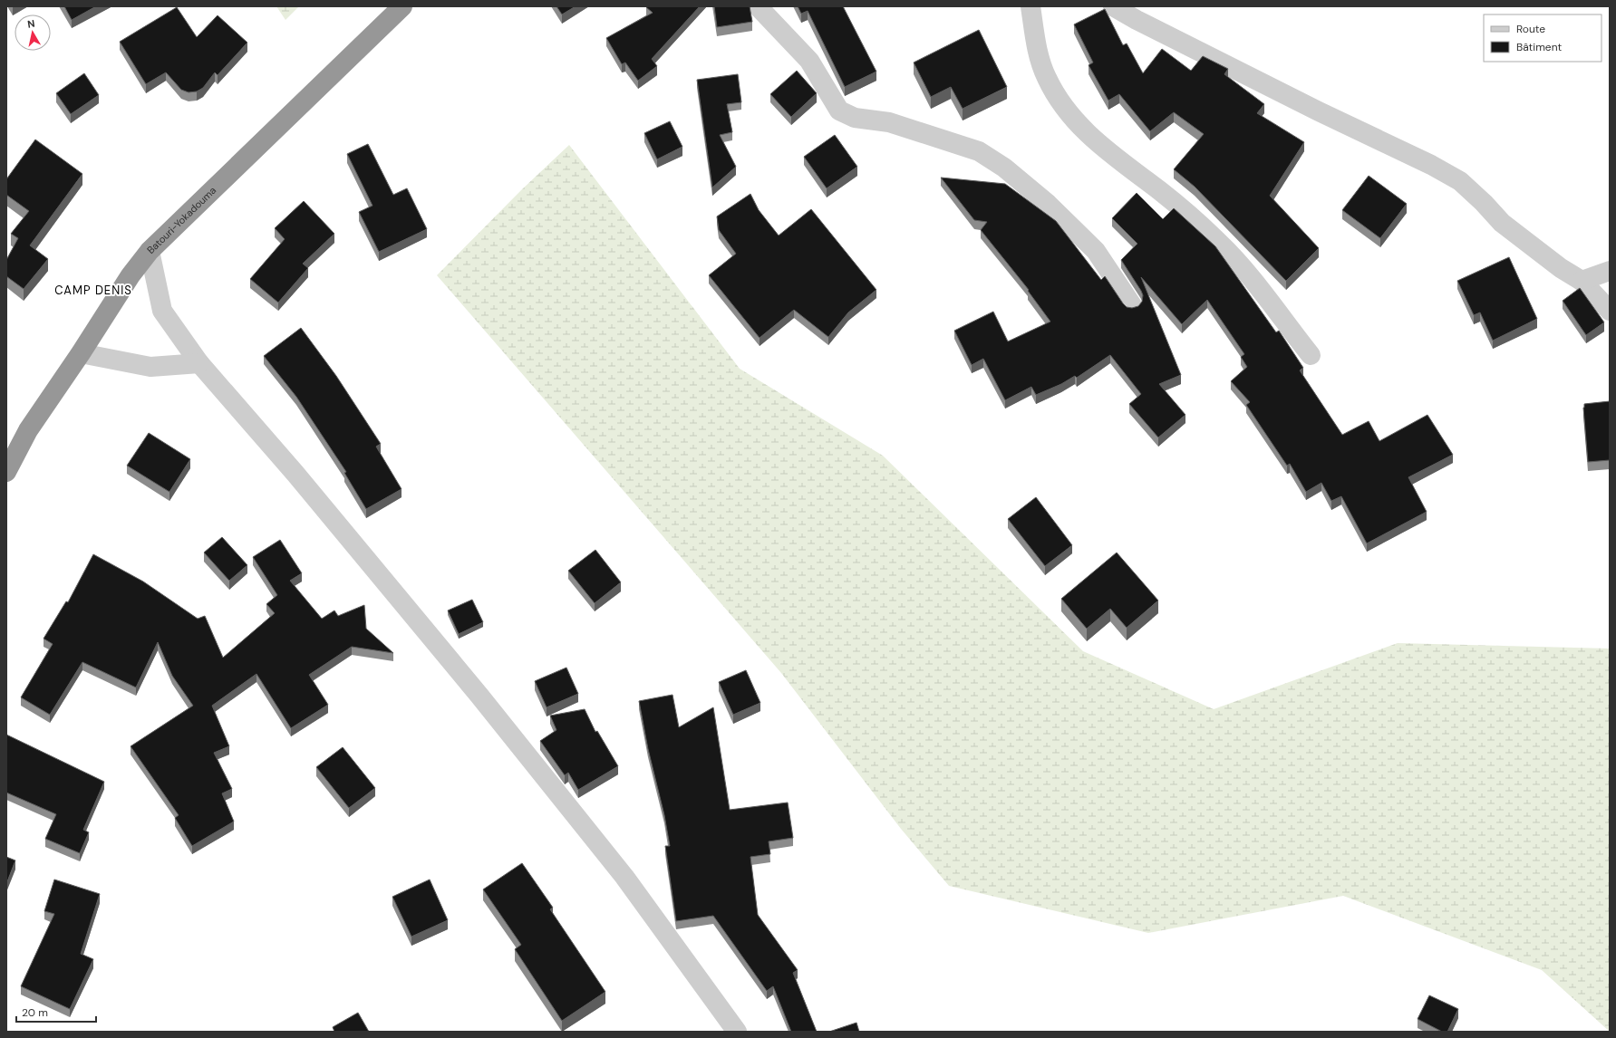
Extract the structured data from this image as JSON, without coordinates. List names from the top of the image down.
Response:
{
  "streets": {
    "highway": ["Batouri-Yokadouma"]
  },
  "districts": ["CAMP DENIS"],
  "legend": ["Route", "Bâtiment"],
  "scale_bar": "20 m",
  "north": "top"
}
